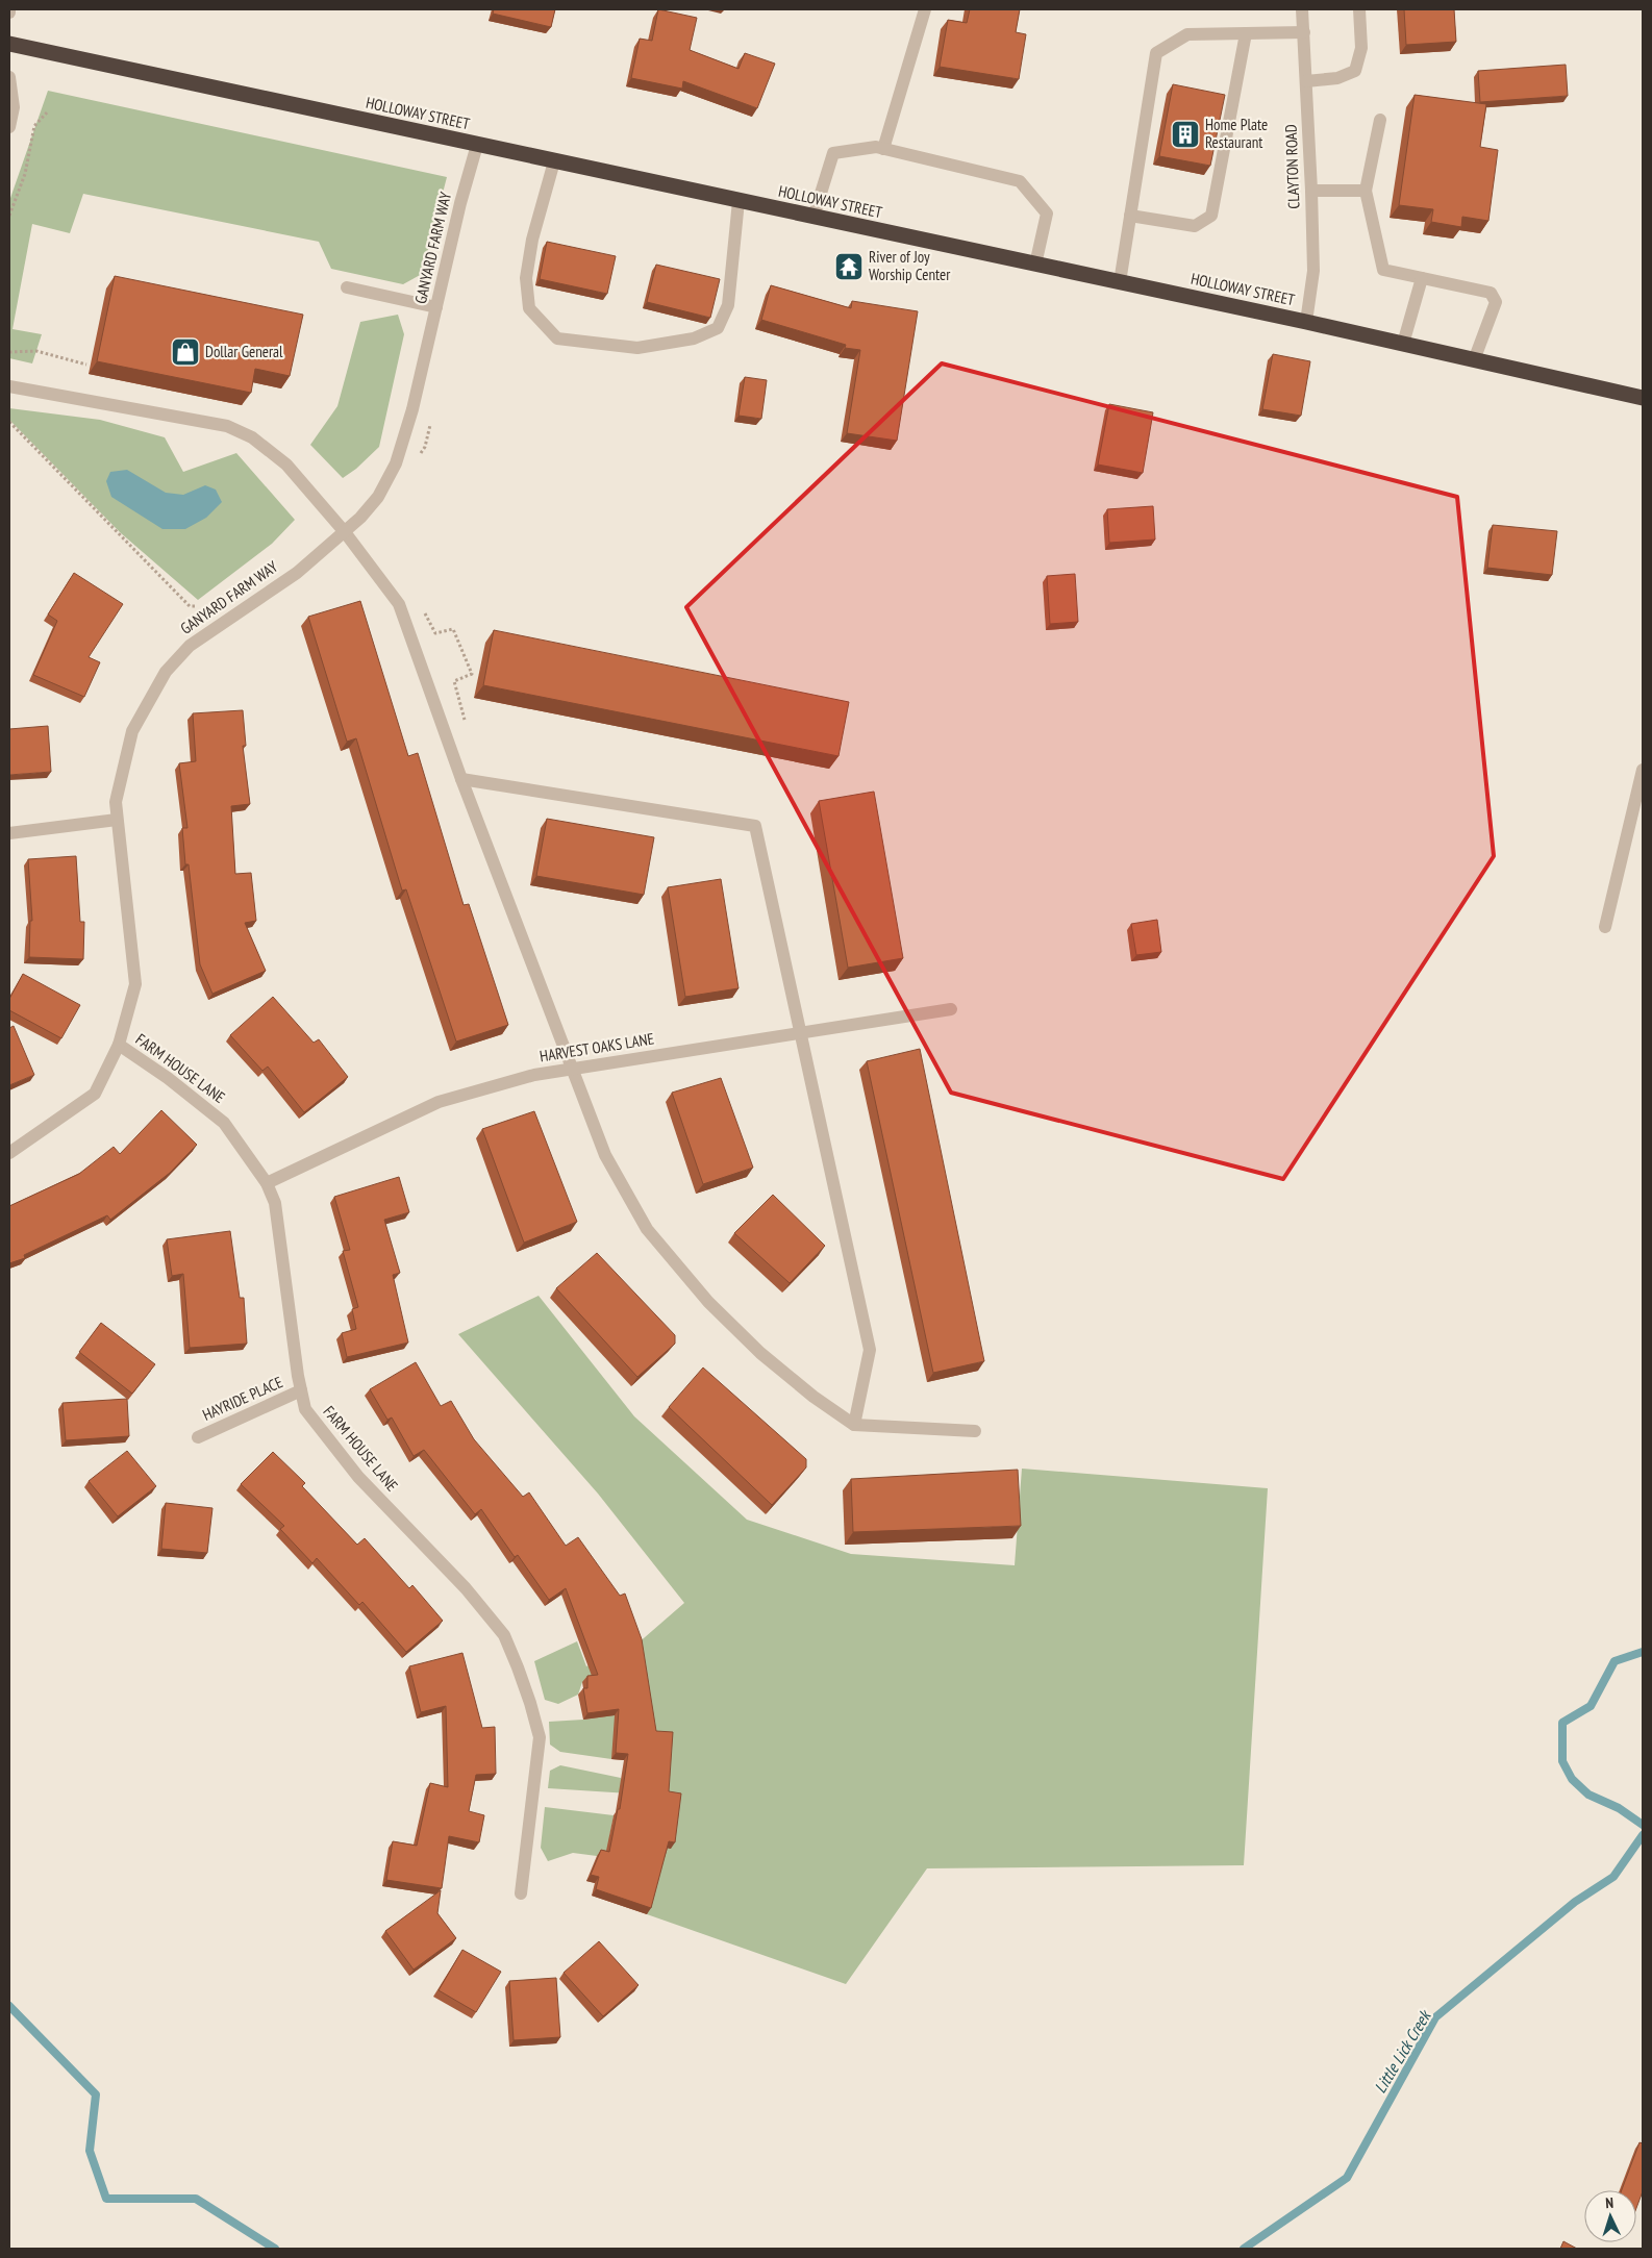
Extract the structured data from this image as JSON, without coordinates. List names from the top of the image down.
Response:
{
  "streets": {
    "highway": ["HOLLOWAY STREET"],
    "street": [
      "CLAYTON ROAD",
      "GANYARD FARM WAY",
      "HARVEST OAKS LANE",
      "FARM HOUSE LANE",
      "HAYRIDE PLACE"
    ]
  },
  "crossings": [
    ["HOLLOWAY STREET", "CLAYTON ROAD"],
    ["HOLLOWAY STREET", "GANYARD FARM WAY"],
    ["GANYARD FARM WAY", "FARM HOUSE LANE"],
    ["HARVEST OAKS LANE", "FARM HOUSE LANE"],
    ["FARM HOUSE LANE", "HAYRIDE PLACE"]
  ],
  "water": ["Little Lick Creek"],
  "places": {
    "building": ["Home Plate Restaurant"],
    "temple": ["River of Joy Worship Center"],
    "shop": ["Dollar General"]
  },
  "north": "top"
}
